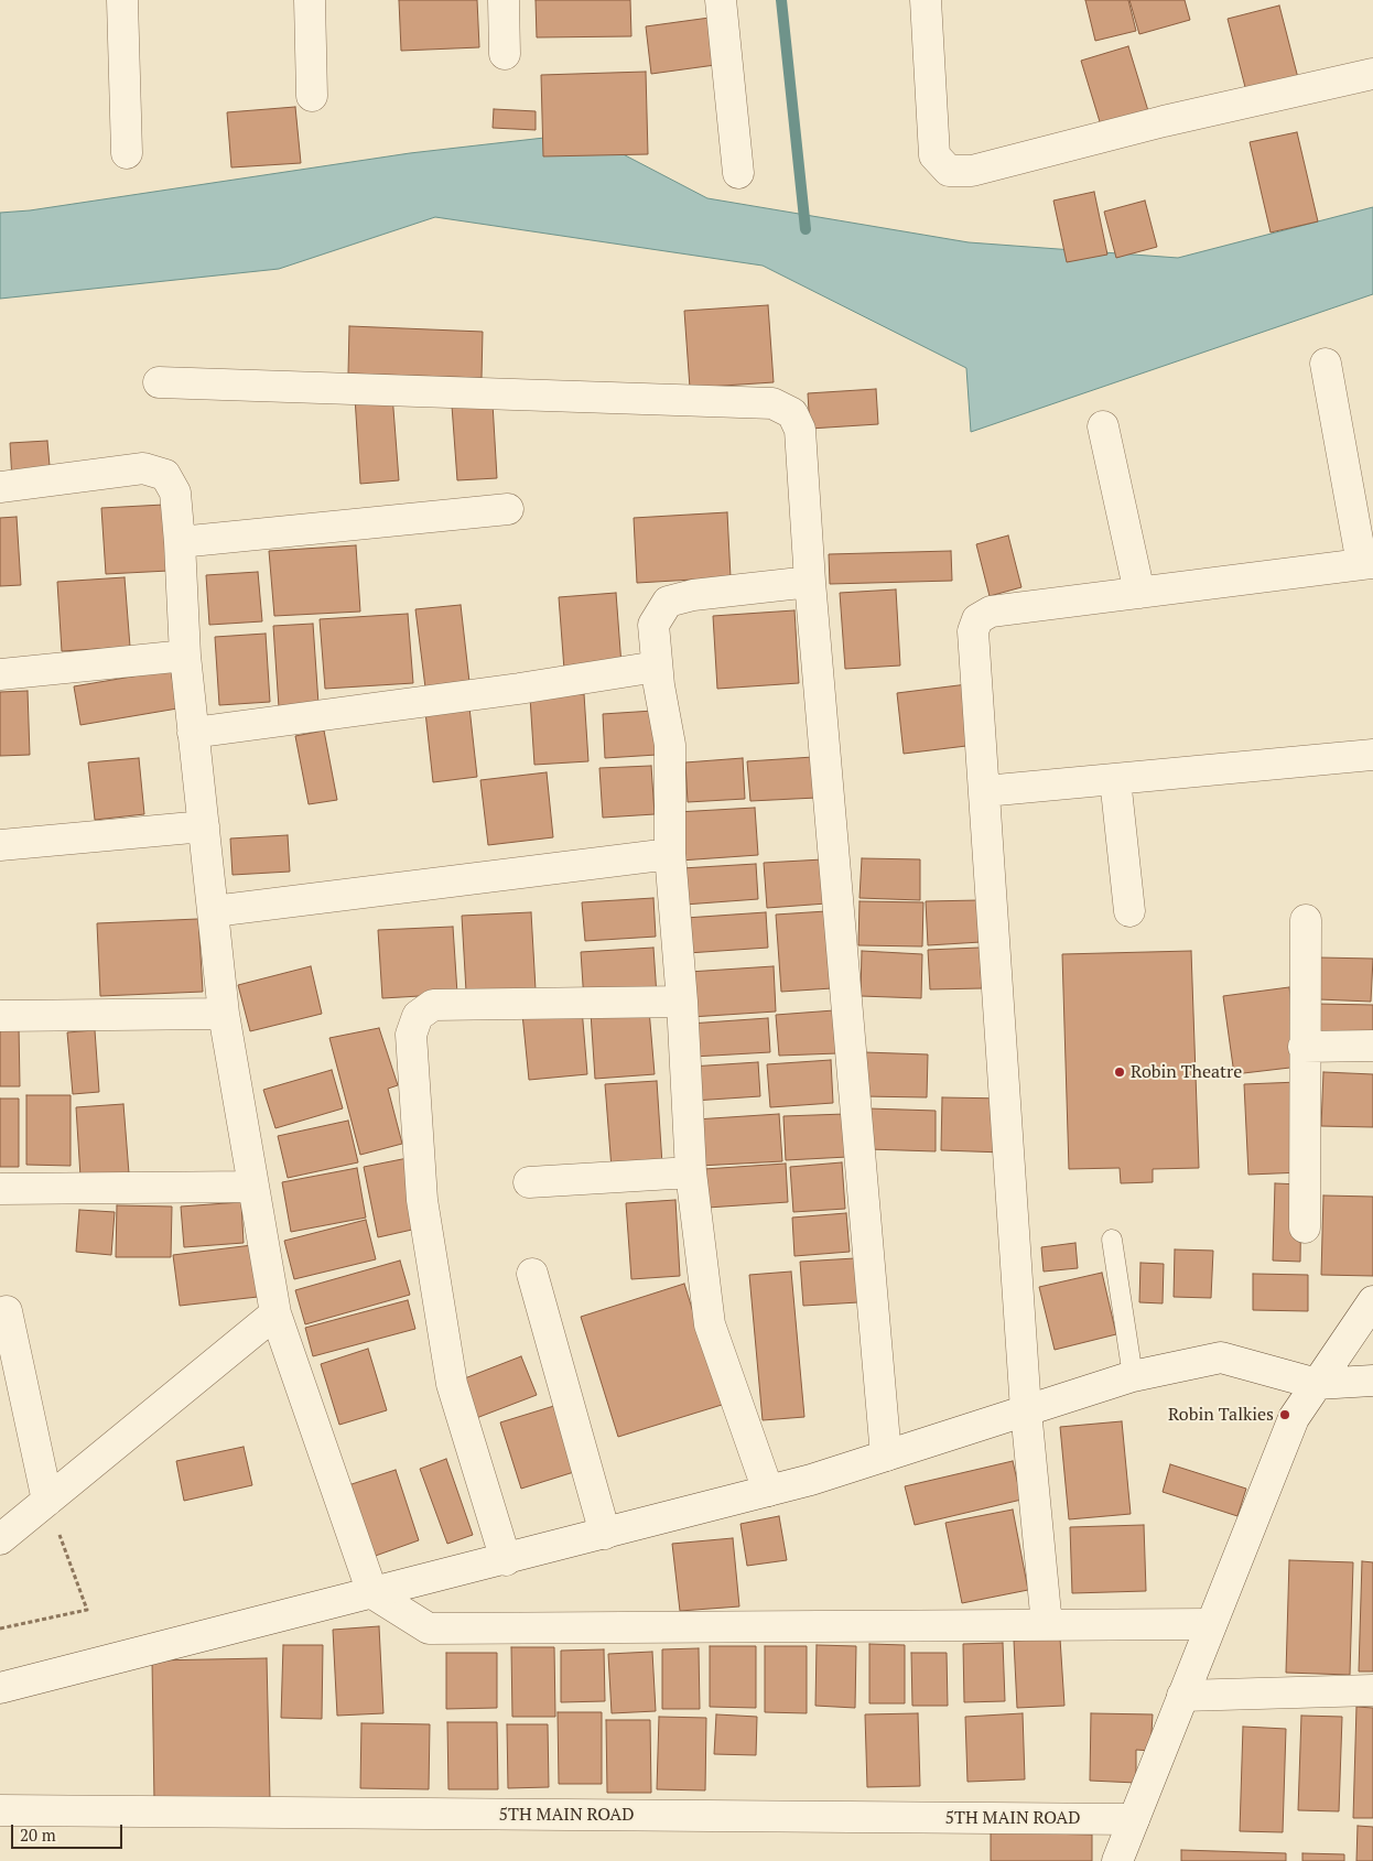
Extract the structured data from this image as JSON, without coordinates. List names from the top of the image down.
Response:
{
  "streets": {
    "street": ["5TH MAIN ROAD"]
  },
  "places": ["Robin Theatre", "Robin Talkies"],
  "scale_bar": "20 m"
}
